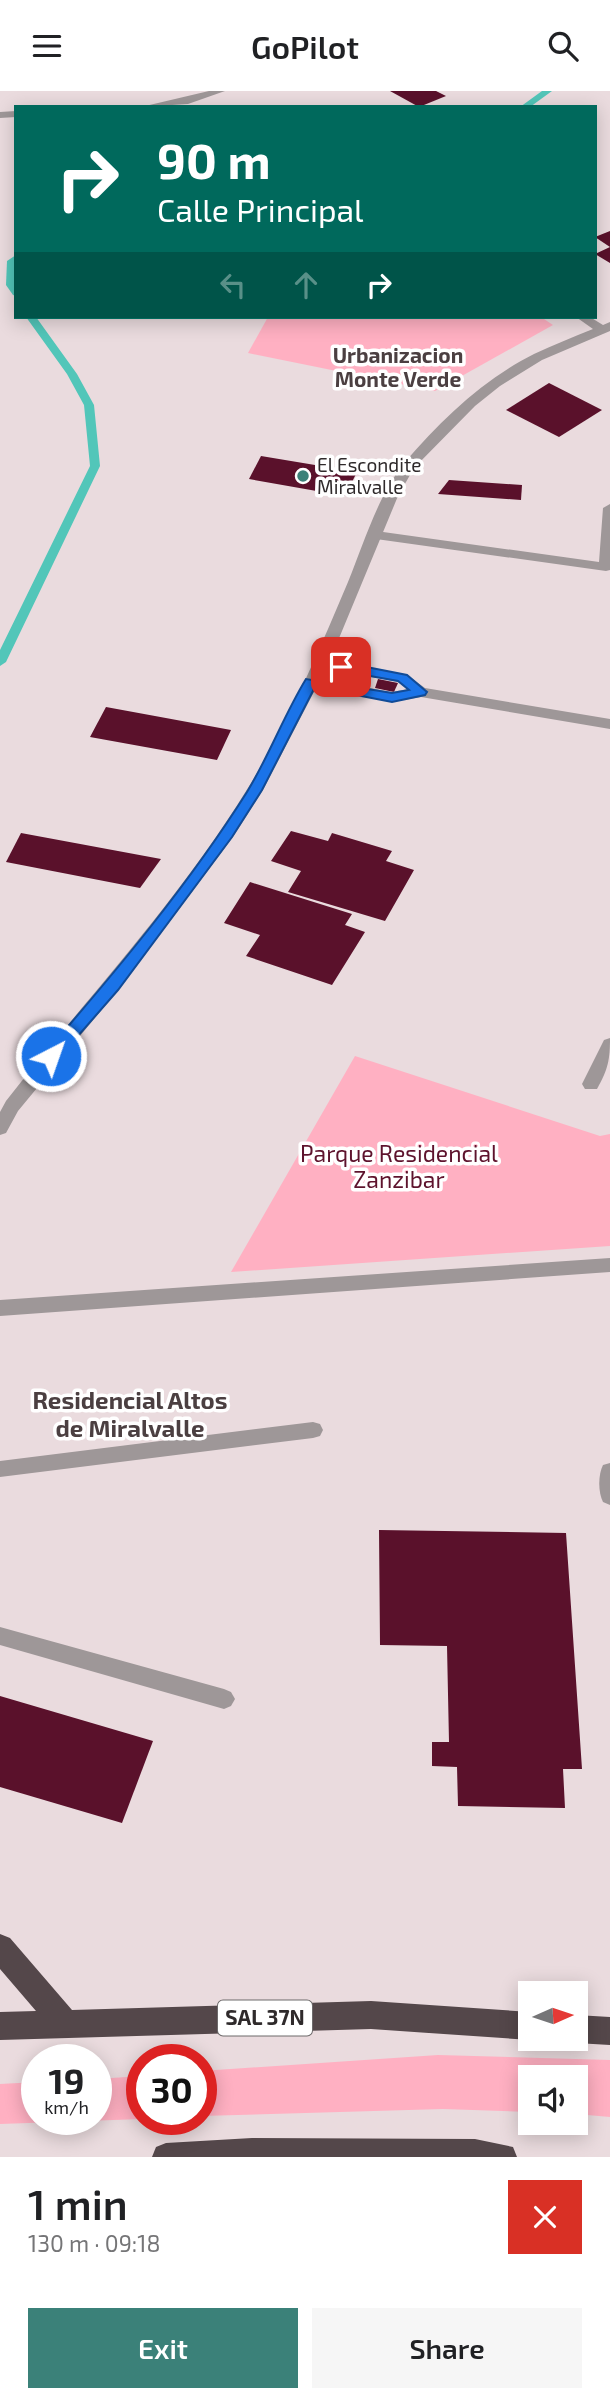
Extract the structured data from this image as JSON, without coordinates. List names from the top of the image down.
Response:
{
  "streets": {
    "highway": ["SAL 37N"]
  },
  "districts": ["Urbanizacion Monte Verde", "Residencial Altos de Miralvalle"],
  "parks": ["Parque Residencial Zanzibar"],
  "places": ["El Escondite Miralvalle"],
  "north": "right",
  "page": {
    "header": "GoPilot",
    "turn": ["90 m", "Calle Principal"],
    "speed": "19 km/h",
    "limit": "30",
    "heading": ["1 min", "130 m · 09:18"],
    "buttons": ["Exit", "Share"]
  }
}
